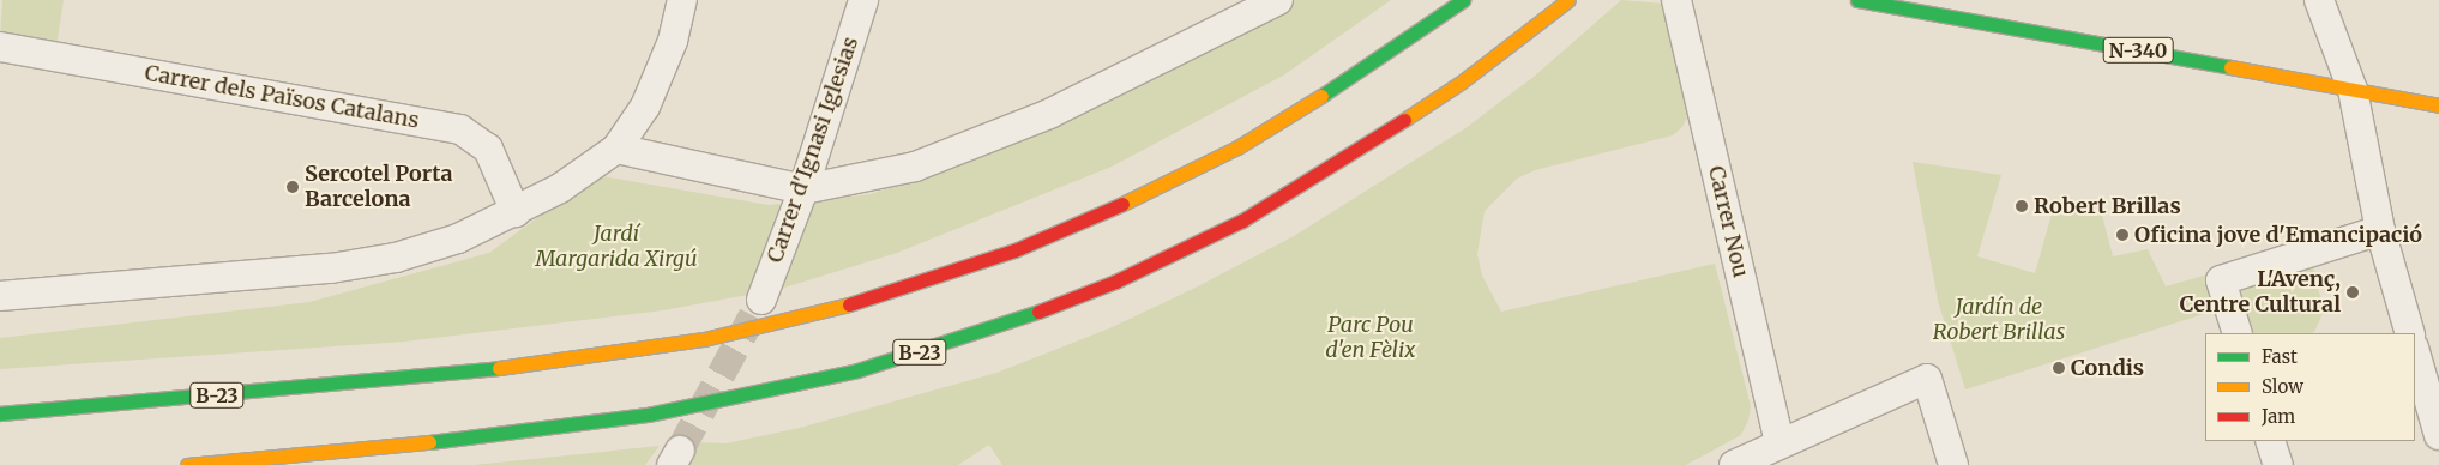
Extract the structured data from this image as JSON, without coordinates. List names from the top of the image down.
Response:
{
  "streets": {
    "main road": ["N-340", "B-23"],
    "street": ["Carrer dels Països Catalans", "Carrer d'Ignasi Iglesias", "Carrer Nou"]
  },
  "parks": ["Jardí Margarida Xirgú", "Jardín de Robert Brillas", "Parc Pou d'en Fèlix"],
  "places": [
    "Sercotel Porta Barcelona",
    "Robert Brillas",
    "Oficina jove d'Emancipació",
    "L'Avenç, Centre Cultural",
    "Condis"
  ],
  "legend": ["Fast", "Slow", "Jam"]
}
